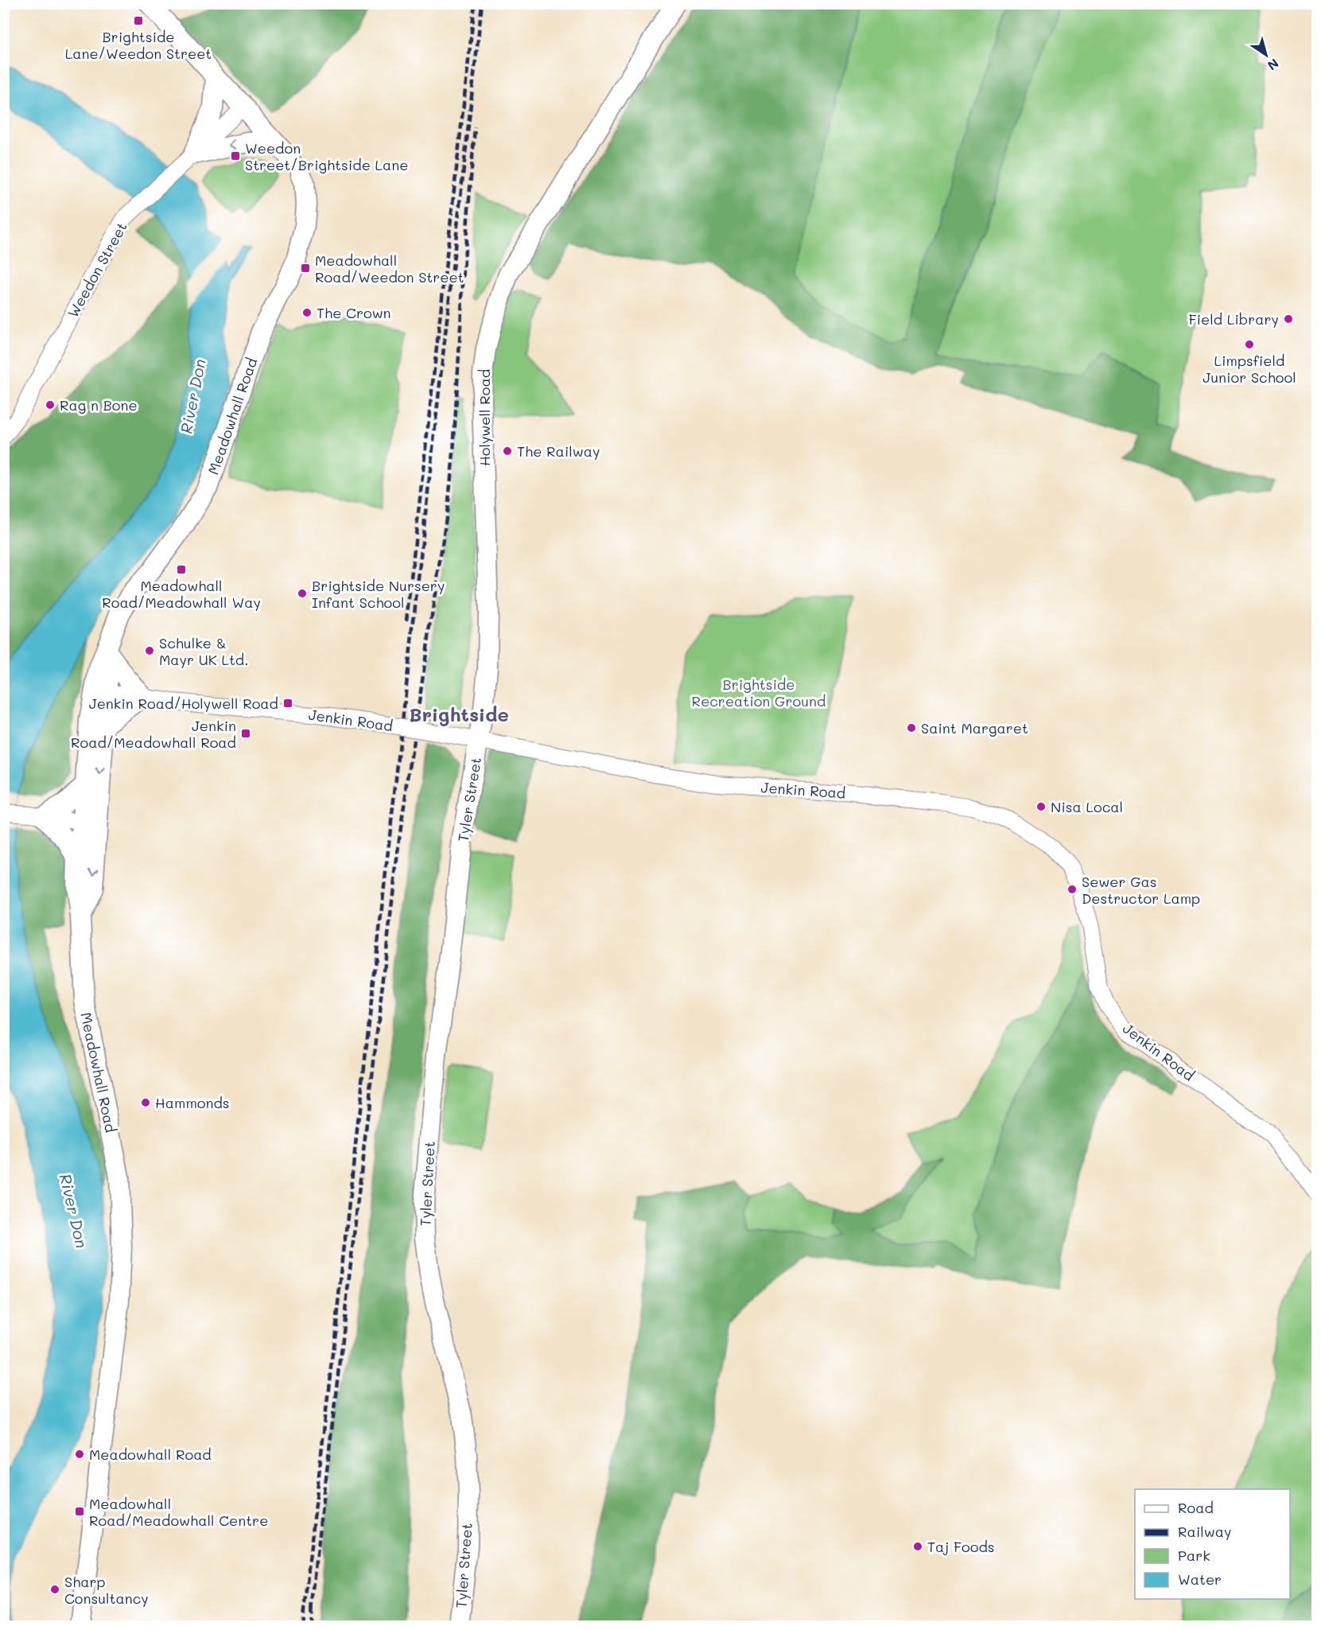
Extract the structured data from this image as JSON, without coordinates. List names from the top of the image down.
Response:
{
  "streets": {
    "main road": ["Meadowhall Road", "Holywell Road", "Tyler Street"],
    "street": ["Weedon Street", "Jenkin Road"]
  },
  "crossings": [
    ["Weedon Street", "Meadowhall Road"],
    ["Meadowhall Road", "Jenkin Road"],
    ["Holywell Road", "Jenkin Road"],
    ["Holywell Road", "Tyler Street"],
    ["Jenkin Road", "Tyler Street"]
  ],
  "districts": ["Brightside"],
  "water": ["River Don"],
  "parks": ["Brightside Recreation Ground"],
  "places": {
    "transit": [
      "Brightside Lane/Weedon Street",
      "Weedon Street/Brightside Lane",
      "Meadowhall Road/Weedon Street",
      "Meadowhall Road/Meadowhall Way",
      "Jenkin Road/Holywell Road",
      "Jenkin Road/Meadowhall Road",
      "Meadowhall Road/Meadowhall Centre"
    ],
    "other": [
      "The Crown",
      "Field Library",
      "Limpsfield Junior School",
      "Rag n Bone",
      "The Railway",
      "Brightside Nursery Infant School",
      "Schulke & Mayr UK Ltd.",
      "Saint Margaret",
      "Nisa Local",
      "Sewer Gas Destructor Lamp",
      "Hammonds",
      "Meadowhall Road",
      "Taj Foods",
      "Sharp Consultancy"
    ]
  },
  "legend": [
    "Road",
    "Railway",
    "Park",
    "Water"
  ],
  "north": "bottom right"
}
